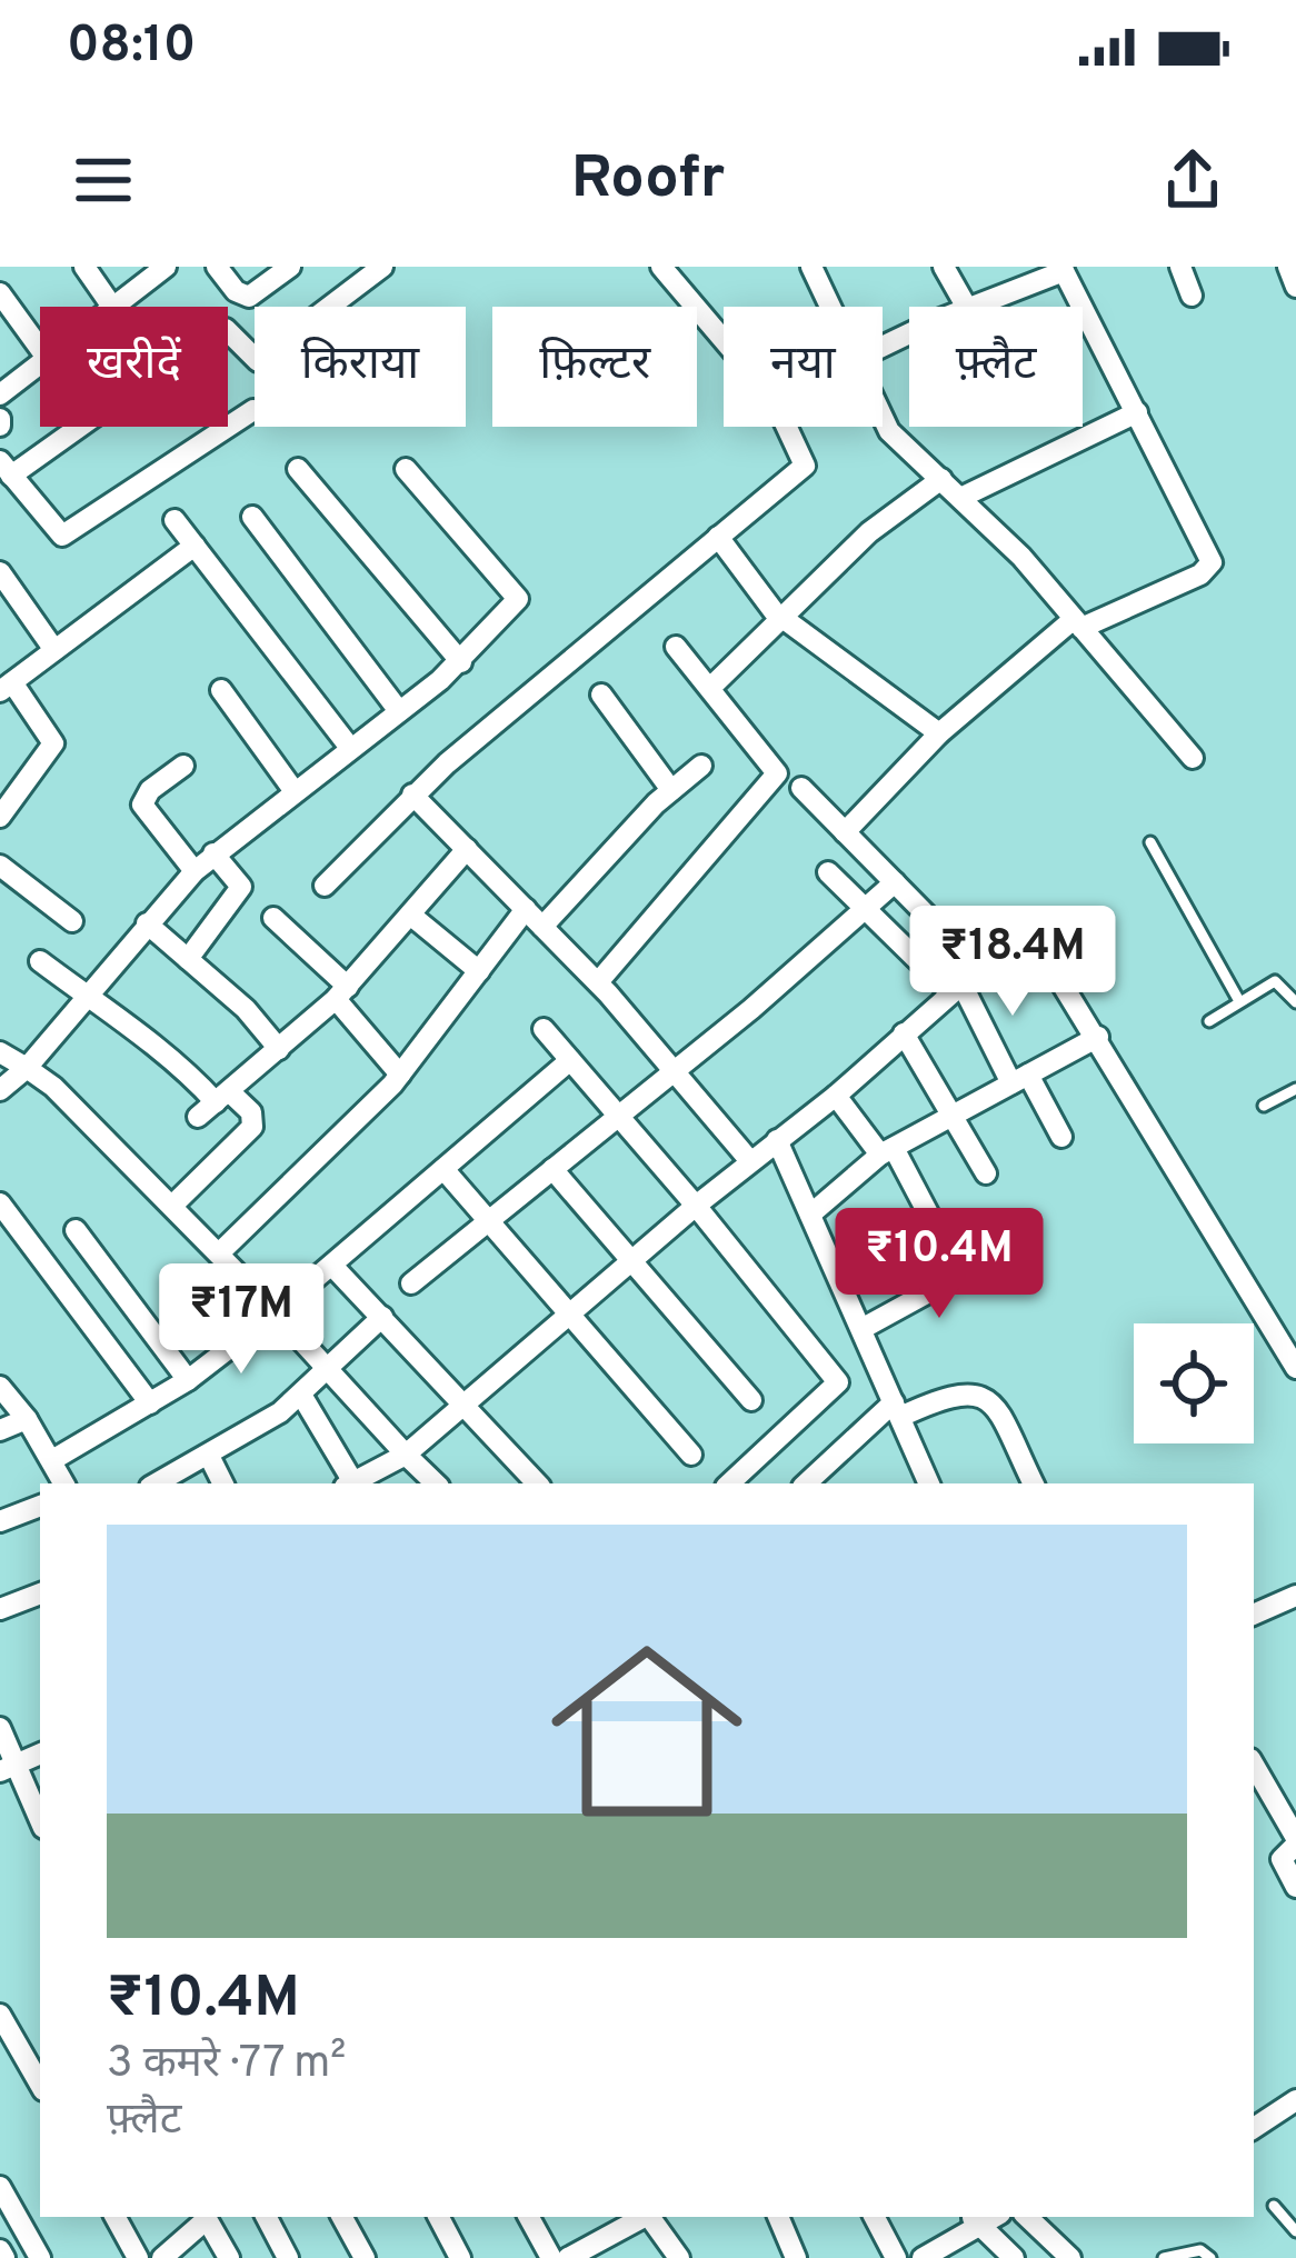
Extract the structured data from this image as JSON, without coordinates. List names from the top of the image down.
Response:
{
  "page": {
    "status": "08:10",
    "header": "Roofr",
    "chip": [
      "खरीदें",
      "किराया",
      "फ़िल्टर",
      "नया",
      "फ़्लैट"
    ],
    "price": ["₹18.4M", "₹10.4M", "₹17M"],
    "list": [
      {
        "name": "₹10.4M",
        "note": "3 कमरे · 77 m² · फ़्लैट"
      }
    ]
  }
}
